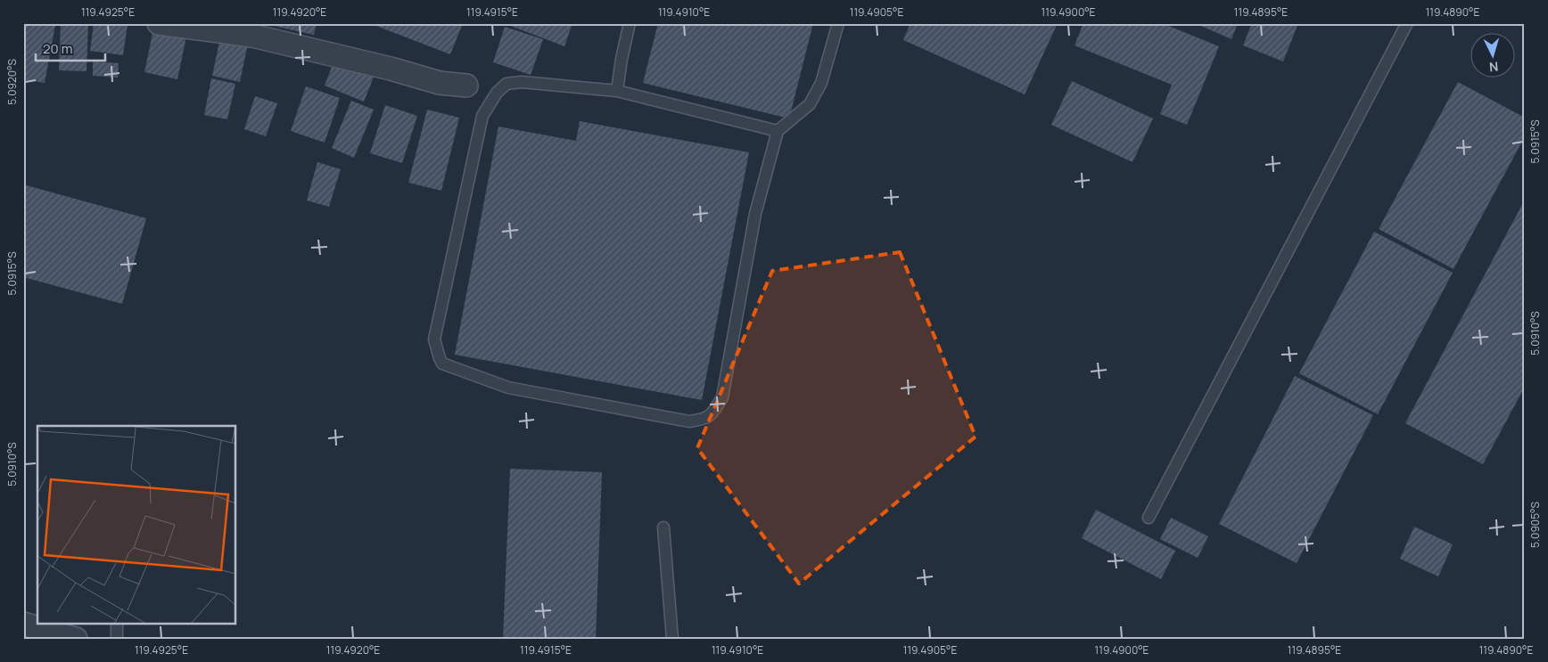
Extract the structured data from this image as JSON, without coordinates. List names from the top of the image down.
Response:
{
  "scale_bar": "20 m",
  "north": "bottom",
  "coordinates": [
    "119.4925°E",
    "119.4920°E",
    "119.4915°E",
    "119.4910°E",
    "119.4905°E",
    "119.4900°E",
    "119.4895°E",
    "119.4890°E",
    "5.0920°S",
    "5.0915°S",
    "5.0910°S",
    "5.0905°S"
  ]
}
